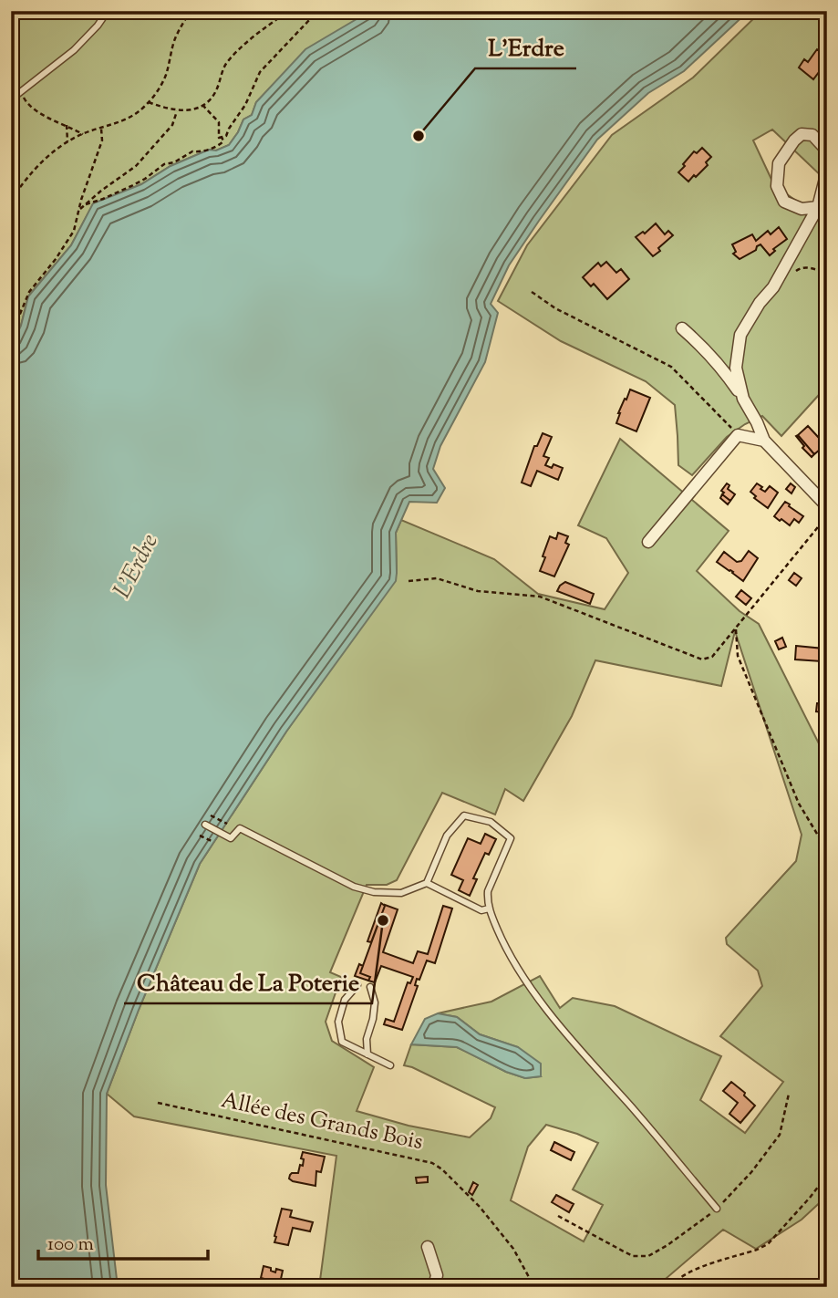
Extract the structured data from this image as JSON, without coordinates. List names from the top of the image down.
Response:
{
  "streets": {
    "path": ["Allée des Grands Bois"]
  },
  "water": ["L'Erdre"],
  "places": ["L'Erdre", "Château de La Poterie"],
  "scale_bar": "100 m"
}
